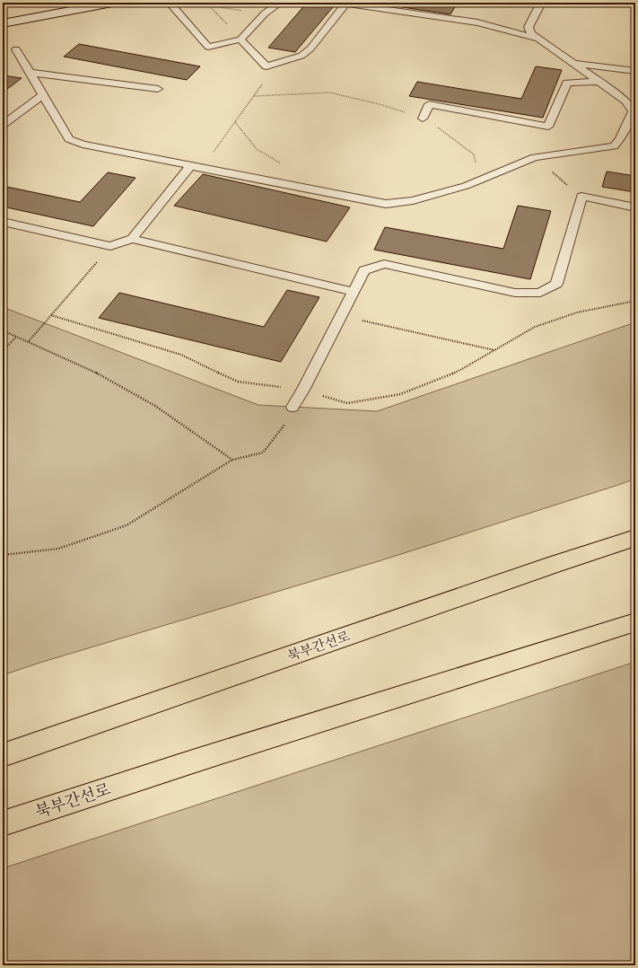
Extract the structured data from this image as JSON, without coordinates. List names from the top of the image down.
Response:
{
  "streets": {
    "highway": ["북부간선로"]
  }
}
